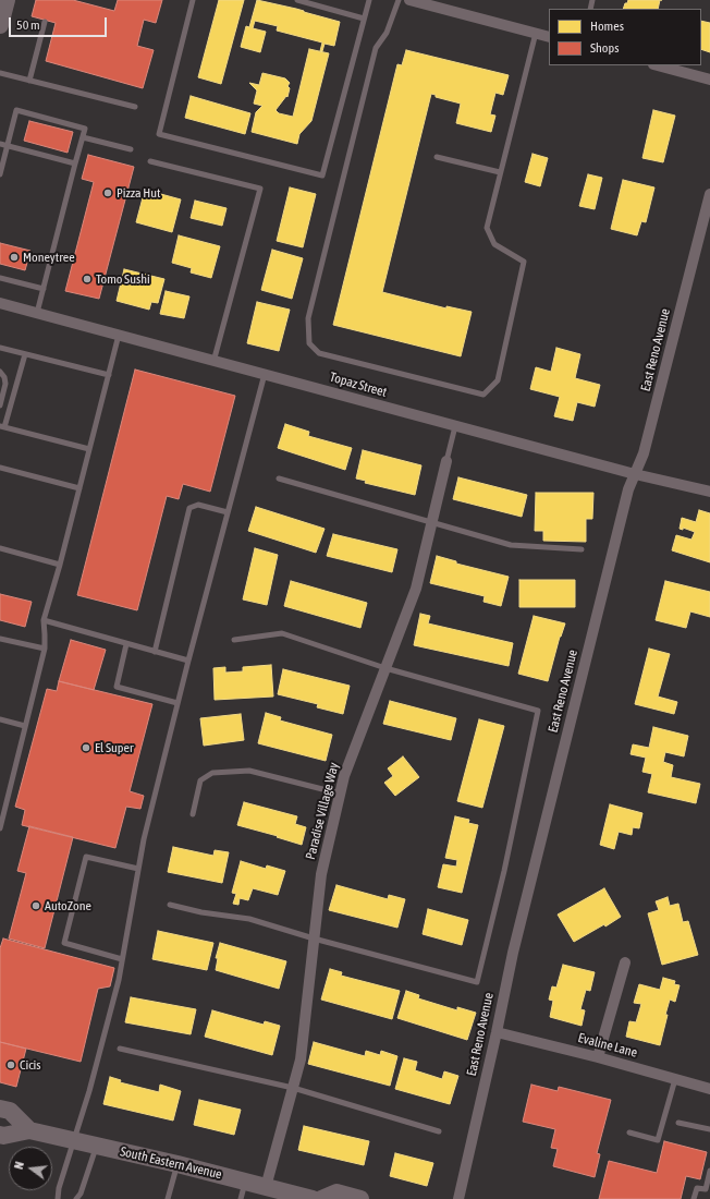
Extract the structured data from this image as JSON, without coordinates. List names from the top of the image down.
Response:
{
  "streets": {
    "main road": ["South Eastern Avenue"],
    "street": [
      "East Reno Avenue",
      "Topaz Street",
      "Paradise Village Way",
      "Evaline Lane"
    ]
  },
  "crossings": [
    ["East Reno Avenue", "Topaz Street"],
    ["East Reno Avenue", "Evaline Lane"],
    ["Topaz Street", "Paradise Village Way"],
    ["Paradise Village Way", "South Eastern Avenue"]
  ],
  "places": [
    "Pizza Hut",
    "Moneytree",
    "Tomo Sushi",
    "El Super",
    "AutoZone",
    "Cicis"
  ],
  "legend": ["Homes", "Shops"],
  "scale_bar": "50 m",
  "north": "left"
}
